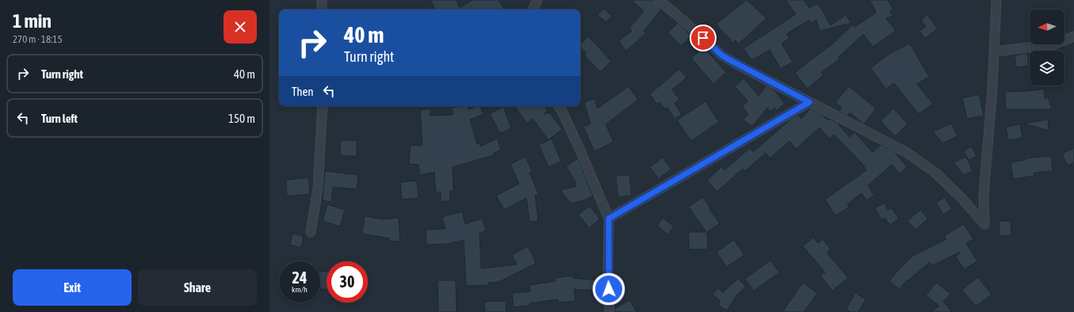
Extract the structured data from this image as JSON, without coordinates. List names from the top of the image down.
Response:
{
  "north": "left",
  "page": {
    "heading": ["1 min", "270 m · 18:15"],
    "turn": ["40 m", "Turn right"],
    "list": [
      {
        "name": "Turn right",
        "value": "40 m"
      },
      {
        "name": "Turn left",
        "value": "150 m"
      }
    ],
    "then": "Then",
    "speed": "24 km/h",
    "limit": "30",
    "buttons": ["Exit", "Share"]
  }
}
